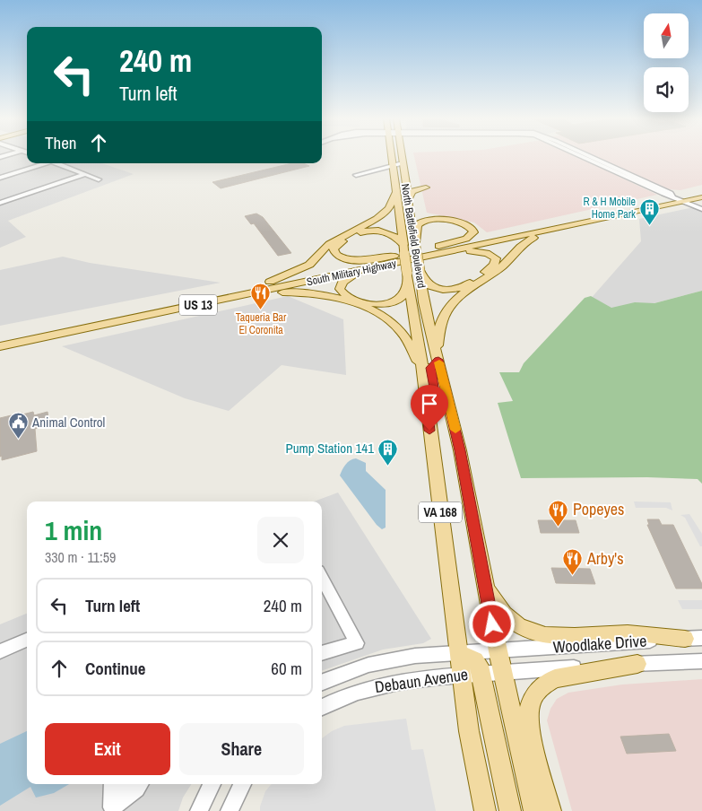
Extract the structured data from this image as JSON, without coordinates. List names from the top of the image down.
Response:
{
  "streets": {
    "main road": [
      "North Battlefield Boulevard",
      "South Military Highway",
      "US 13",
      "VA 168"
    ],
    "street": ["Woodlake Drive", "Debaun Avenue"]
  },
  "crossings": [
    ["North Battlefield Boulevard", "VA 168"],
    ["North Battlefield Boulevard", "Woodlake Drive"],
    ["North Battlefield Boulevard", "Debaun Avenue"],
    ["VA 168", "Woodlake Drive"],
    ["VA 168", "Debaun Avenue"],
    ["Woodlake Drive", "Debaun Avenue"]
  ],
  "places": {
    "building": ["R & H Mobile Home Park", "Pump Station 141"],
    "restaurant": ["Taqueria Bar El Coronita", "Popeyes", "Arby's"],
    "public building": ["Animal Control"]
  },
  "north": "top",
  "page": {
    "turn": ["240 m", "Turn left"],
    "then": "Then",
    "heading": ["1 min", "330 m · 11:59"],
    "list": [
      {
        "name": "Turn left",
        "value": "240 m"
      },
      {
        "name": "Continue",
        "value": "60 m"
      }
    ],
    "buttons": ["Exit", "Share"]
  }
}
